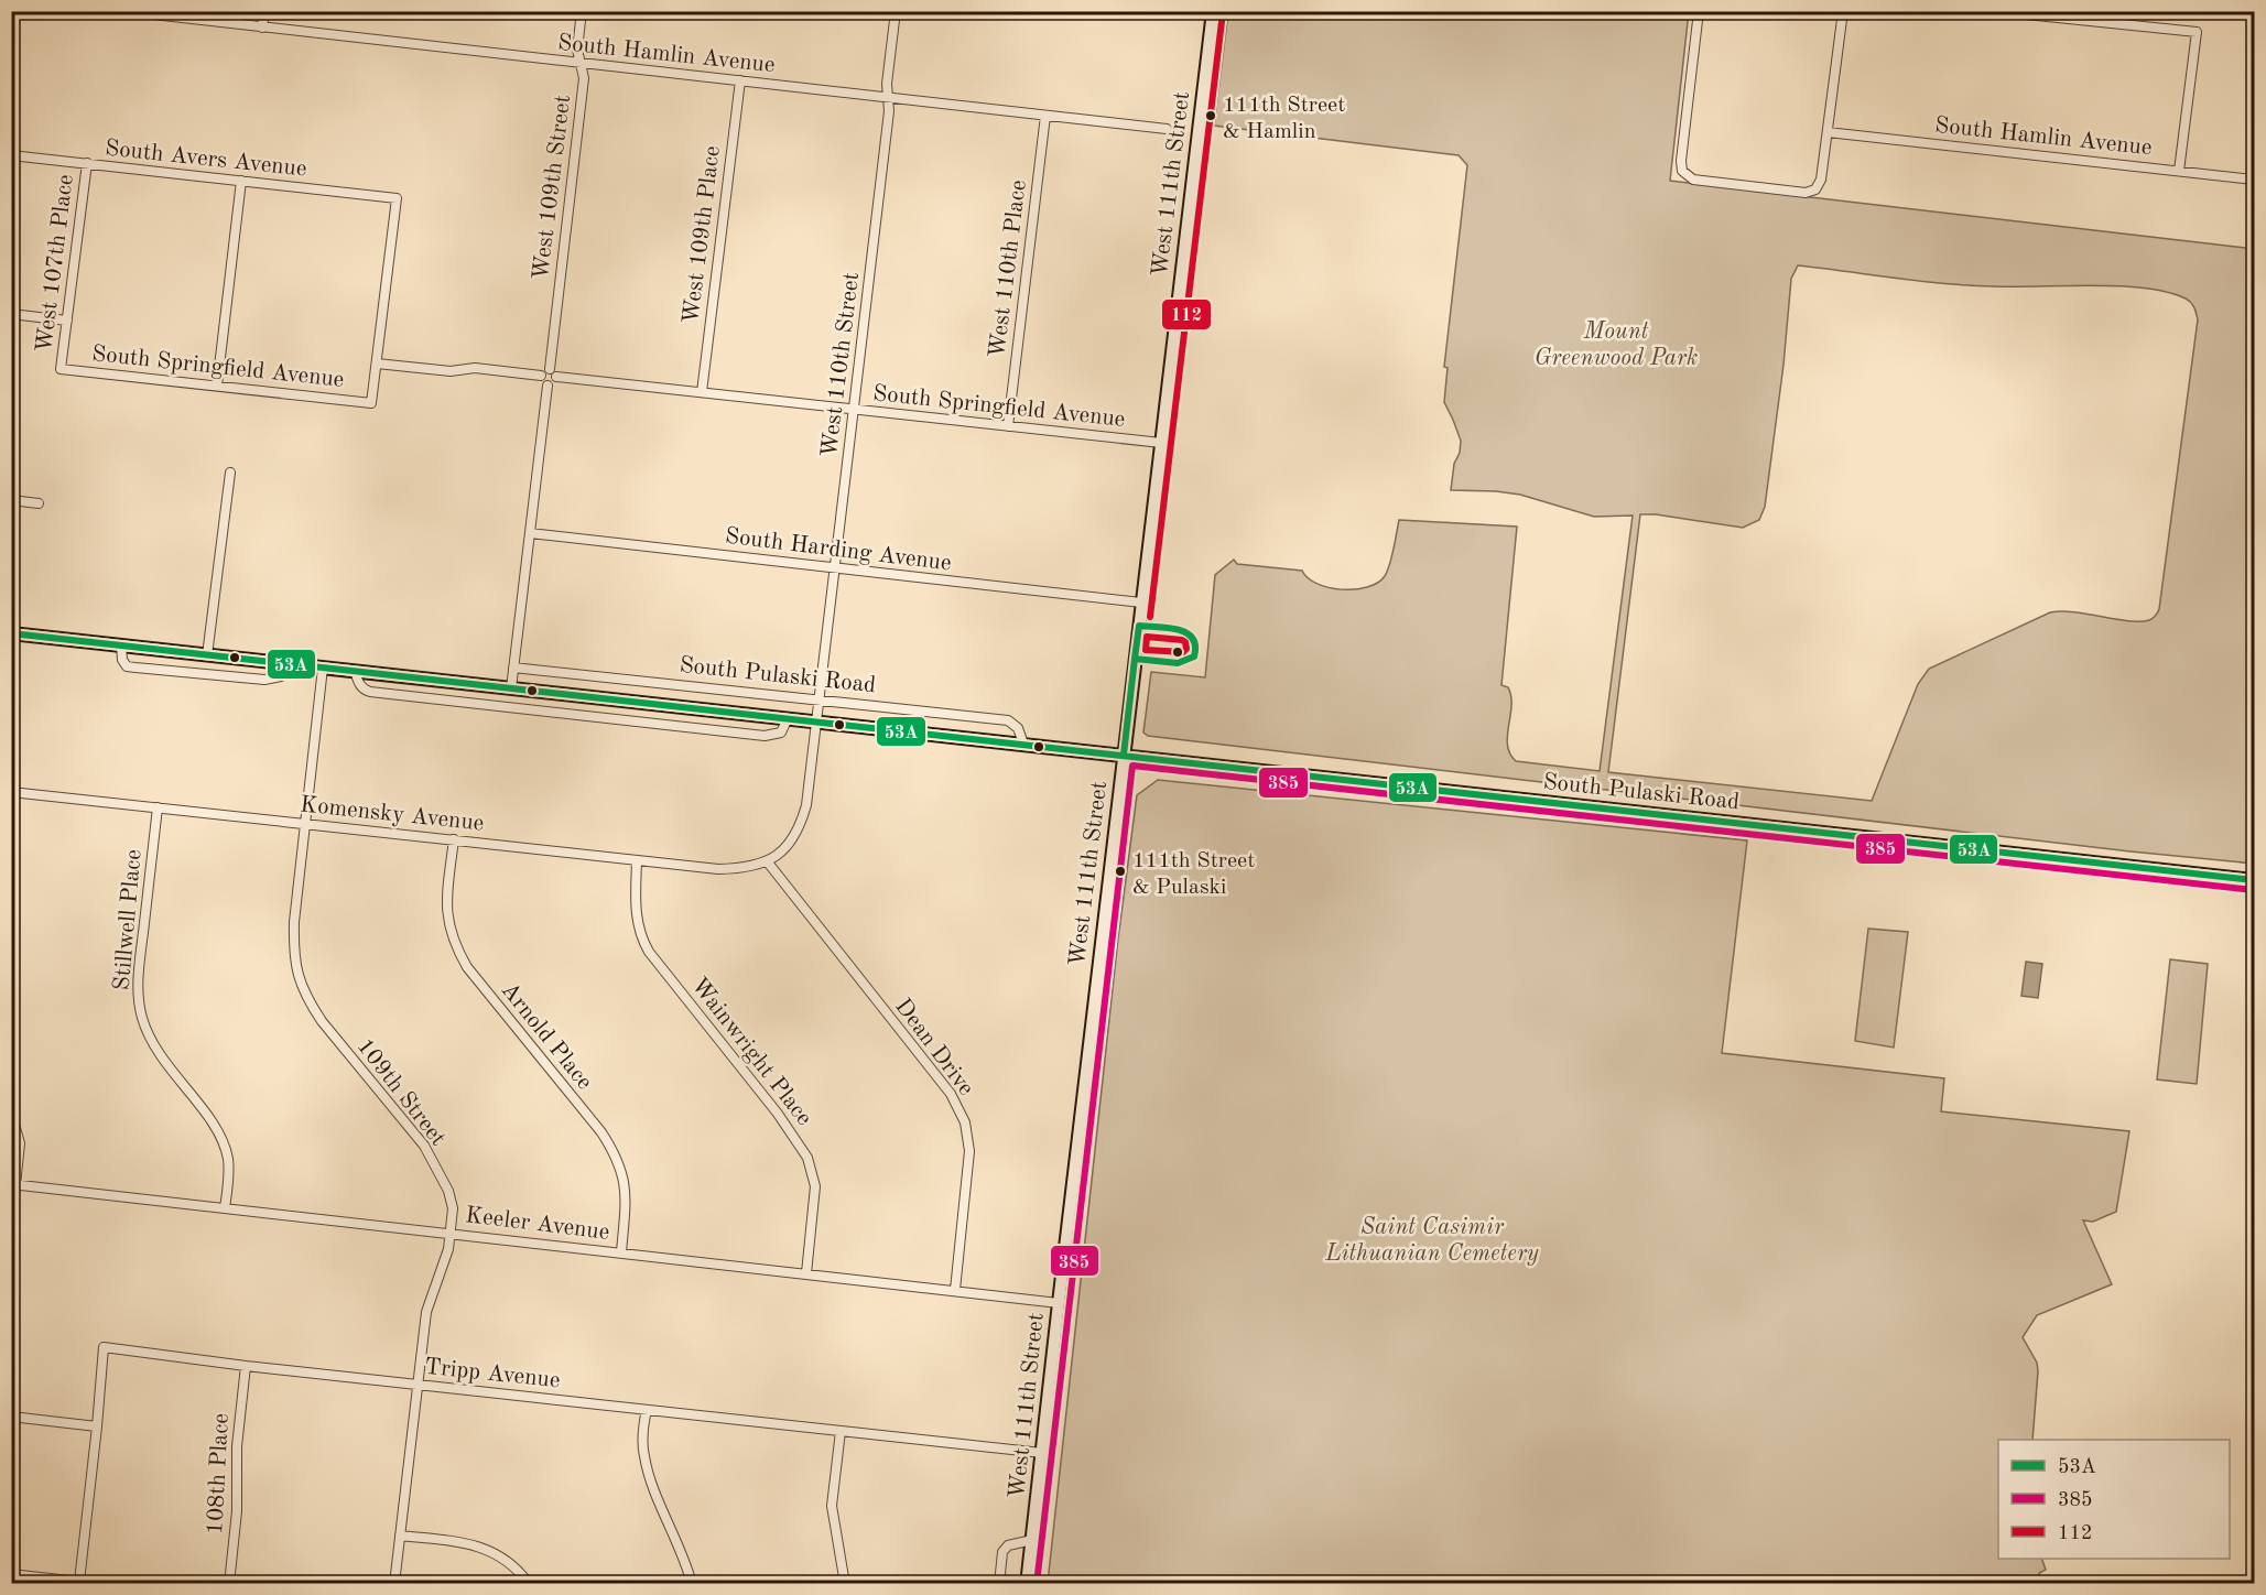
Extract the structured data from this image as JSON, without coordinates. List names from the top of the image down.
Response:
{
  "streets": {
    "main road": ["West 111th Street", "South Pulaski Road"],
    "street": [
      "South Hamlin Avenue",
      "South Avers Avenue",
      "West 109th Street",
      "West 109th Place",
      "West 107th Place",
      "West 110th Place",
      "West 110th Street",
      "South Springfield Avenue",
      "South Harding Avenue",
      "Komensky Avenue",
      "Stillwell Place",
      "Arnold Place",
      "Dean Drive",
      "Wainwright Place",
      "109th Street",
      "Keeler Avenue",
      "Tripp Avenue",
      "108th Place"
    ]
  },
  "crossings": [
    ["South Hamlin Avenue", "West 109th Street"],
    ["South Hamlin Avenue", "West 109th Place"],
    ["South Hamlin Avenue", "West 110th Place"],
    ["South Hamlin Avenue", "West 110th Street"],
    ["South Avers Avenue", "West 107th Place"],
    ["South Avers Avenue", "South Springfield Avenue"],
    ["West 111th Street", "South Springfield Avenue"],
    ["West 111th Street", "South Harding Avenue"],
    ["West 111th Street", "South Pulaski Road"],
    ["West 111th Street", "Keeler Avenue"],
    ["West 111th Street", "Tripp Avenue"],
    ["West 109th Street", "South Springfield Avenue"],
    ["West 109th Place", "South Springfield Avenue"],
    ["West 107th Place", "South Springfield Avenue"],
    ["West 110th Place", "South Springfield Avenue"],
    ["West 110th Street", "South Springfield Avenue"],
    ["West 110th Street", "South Harding Avenue"],
    ["West 110th Street", "South Pulaski Road"],
    ["West 110th Street", "Komensky Avenue"],
    ["West 110th Street", "Dean Drive"],
    ["South Pulaski Road", "109th Street"],
    ["Komensky Avenue", "Stillwell Place"],
    ["Komensky Avenue", "Arnold Place"],
    ["Komensky Avenue", "Dean Drive"],
    ["Komensky Avenue", "Wainwright Place"],
    ["Komensky Avenue", "109th Street"],
    ["Stillwell Place", "Keeler Avenue"],
    ["Arnold Place", "Keeler Avenue"],
    ["Dean Drive", "Keeler Avenue"],
    ["Wainwright Place", "Keeler Avenue"],
    ["109th Street", "Keeler Avenue"],
    ["109th Street", "Tripp Avenue"],
    ["Tripp Avenue", "108th Place"]
  ],
  "parks": ["Mount Greenwood Park", "Saint Casimir Lithuanian Cemetery"],
  "places": ["111th Street & Hamlin", "111th Street & Pulaski"],
  "lines": ["transit line 112", "transit line 53A", "transit line 385"],
  "legend": ["53A", "385", "112"]
}
